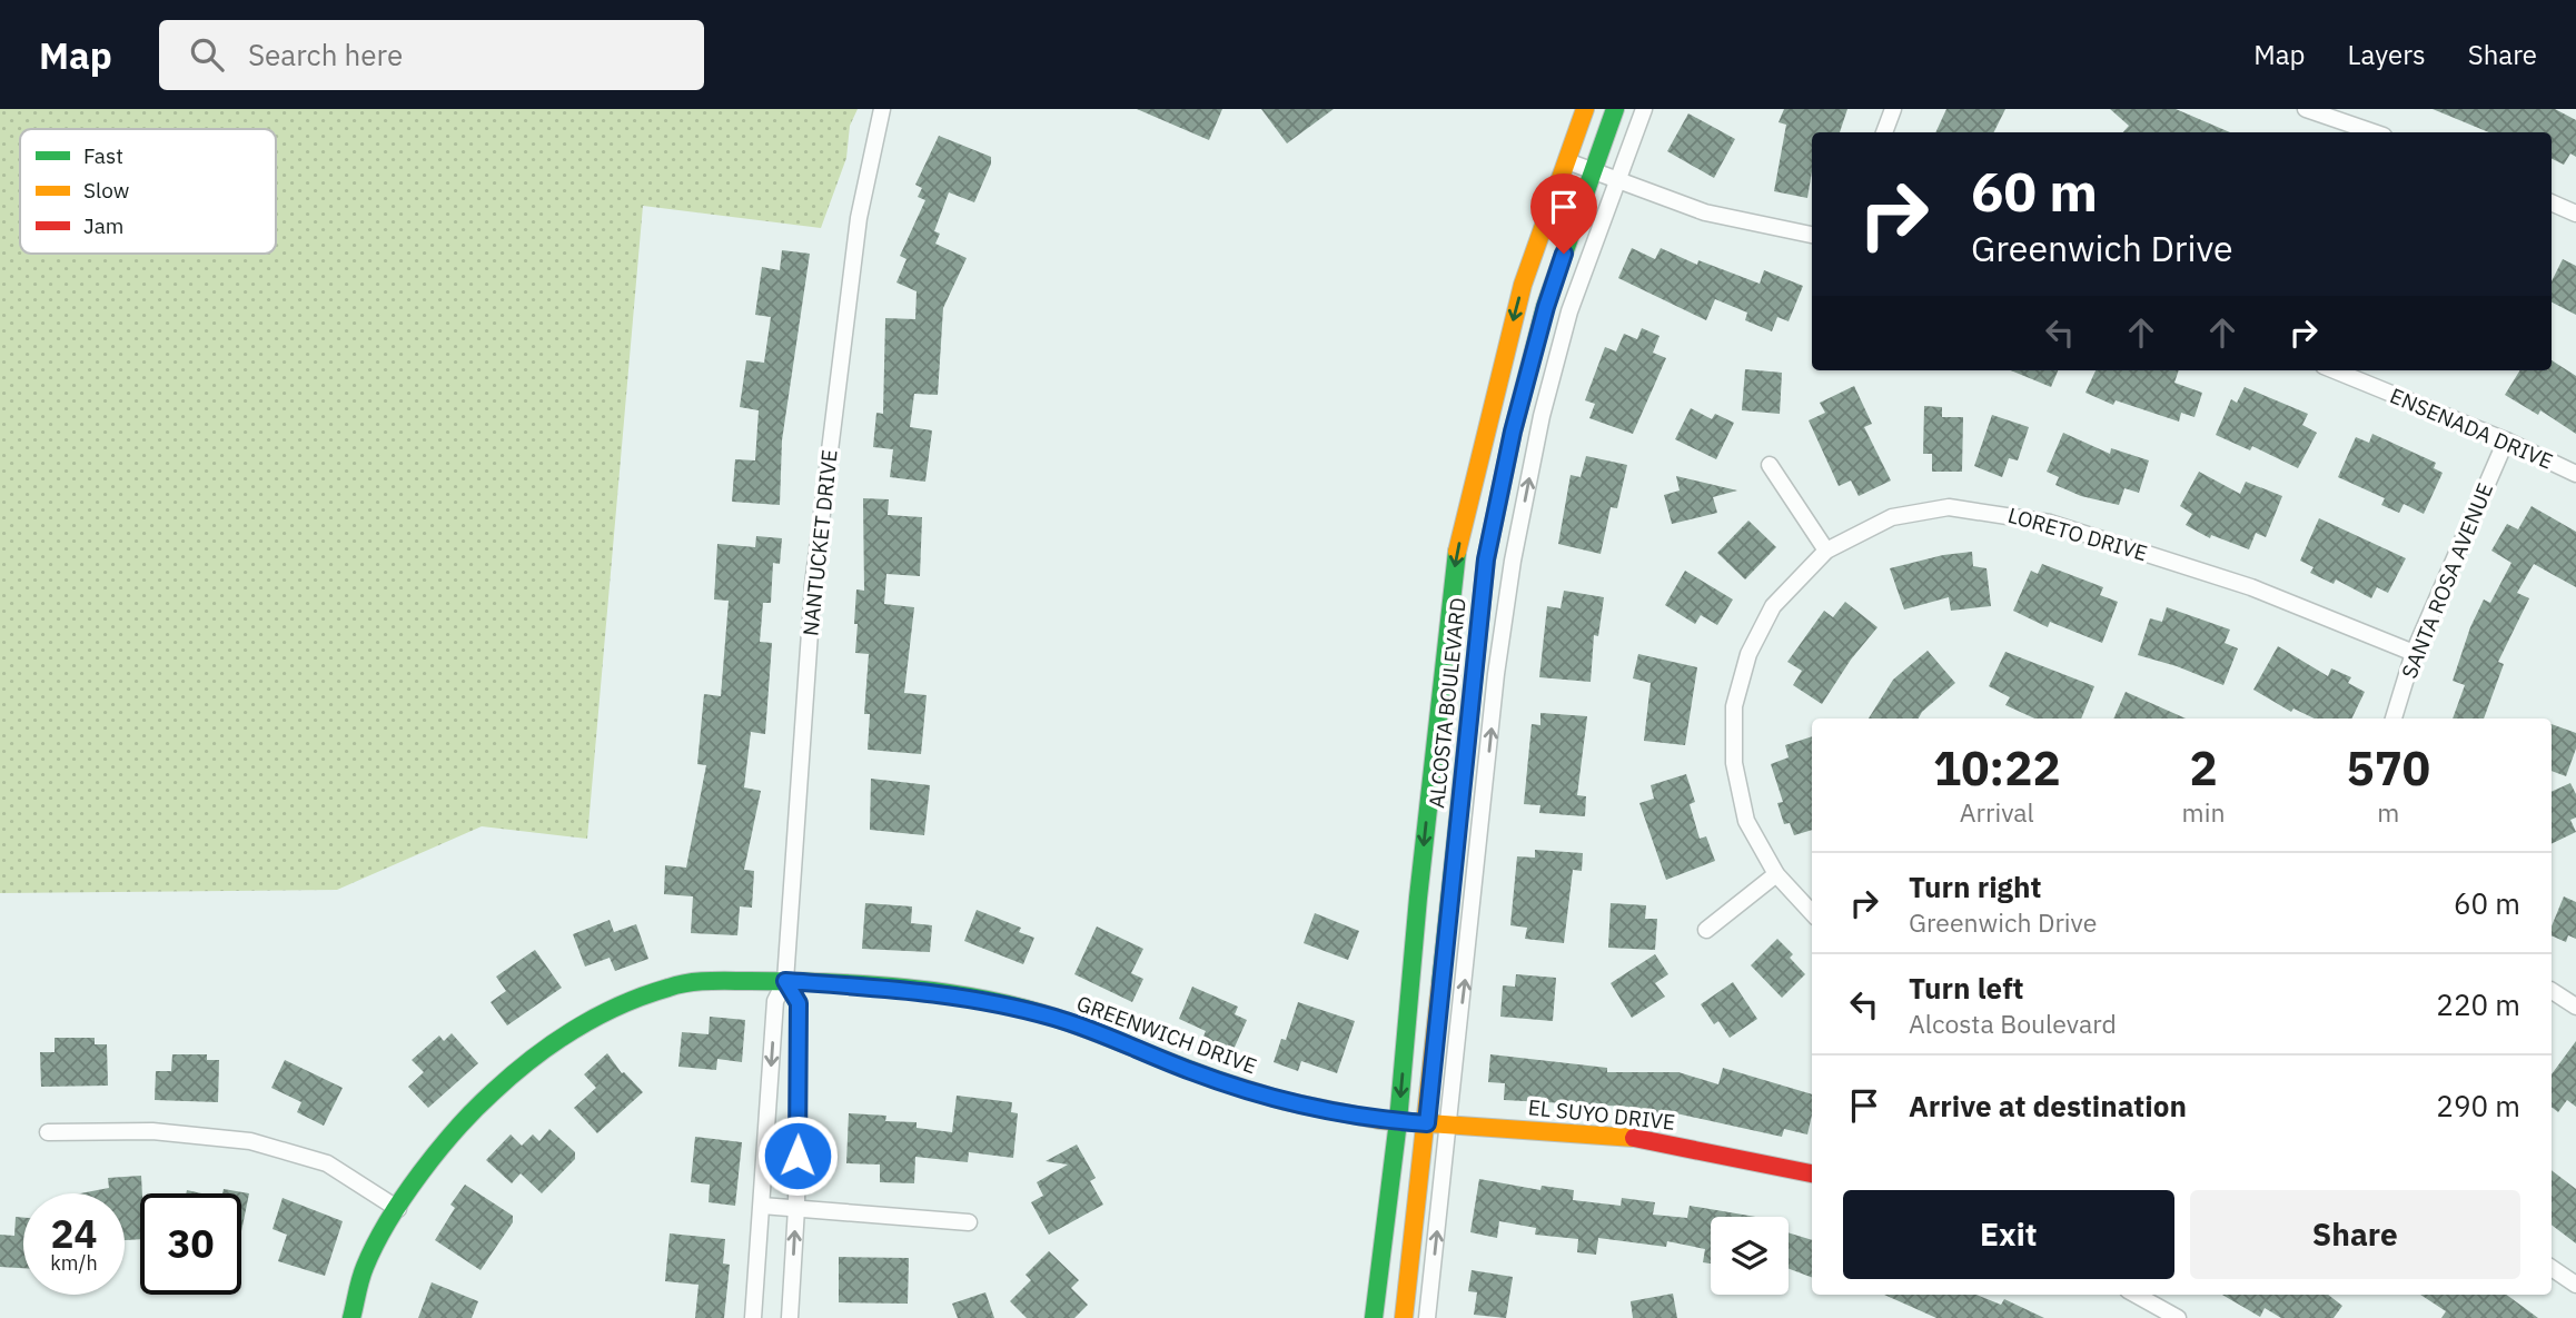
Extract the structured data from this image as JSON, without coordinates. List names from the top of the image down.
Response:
{
  "streets": {
    "main road": ["ALCOSTA BOULEVARD", "GREENWICH DRIVE", "EL SUYO DRIVE"],
    "street": [
      "ENSENADA DRIVE",
      "LORETO DRIVE",
      "NANTUCKET DRIVE",
      "SANTA ROSA AVENUE"
    ]
  },
  "crossings": [
    ["ENSENADA DRIVE", "SANTA ROSA AVENUE"],
    ["LORETO DRIVE", "SANTA ROSA AVENUE"],
    ["NANTUCKET DRIVE", "GREENWICH DRIVE"],
    ["ALCOSTA BOULEVARD", "GREENWICH DRIVE"],
    ["ALCOSTA BOULEVARD", "EL SUYO DRIVE"],
    ["GREENWICH DRIVE", "EL SUYO DRIVE"]
  ],
  "legend": ["Fast", "Slow", "Jam"],
  "page": {
    "header": "Map",
    "search": "Search here",
    "nav": ["Map", "Layers", "Share"],
    "turn": ["60 m", "Greenwich Drive"],
    "eta": [
      "10:22",
      "Arrival",
      "2",
      "min",
      "570",
      "m"
    ],
    "list": [
      {
        "name": "Turn right",
        "note": "Greenwich Drive",
        "value": "60 m"
      },
      {
        "name": "Turn left",
        "note": "Alcosta Boulevard",
        "value": "220 m"
      },
      {
        "name": "Arrive at destination",
        "value": "290 m"
      }
    ],
    "buttons": ["Exit", "Share"],
    "speed": "24 km/h",
    "limit": "30"
  }
}
